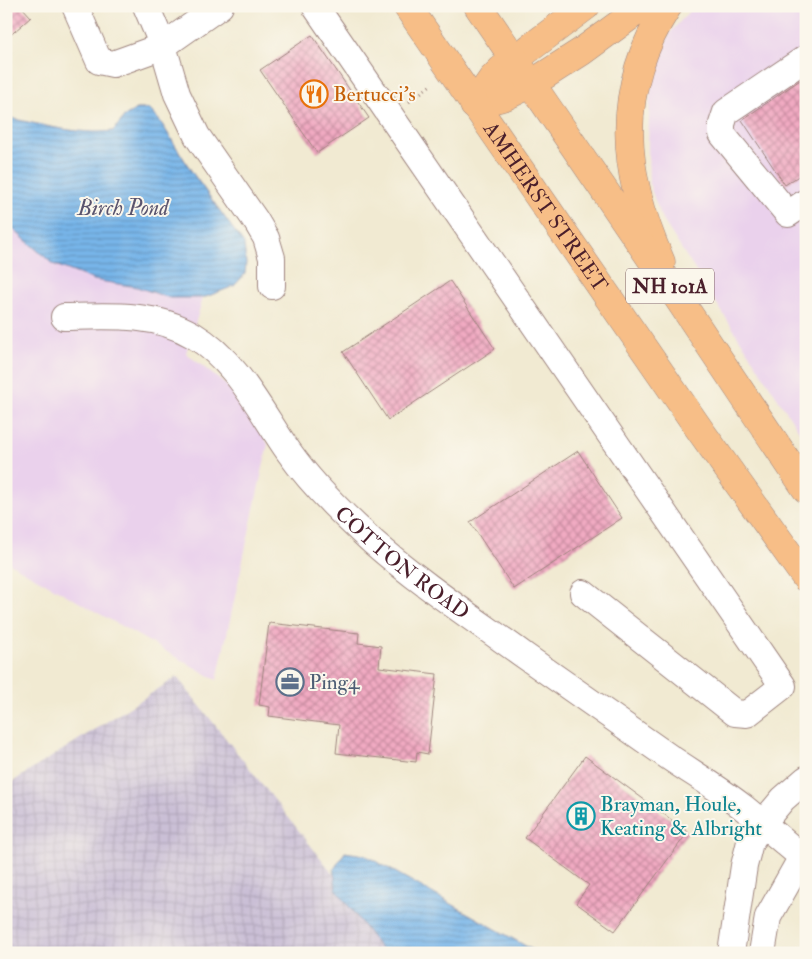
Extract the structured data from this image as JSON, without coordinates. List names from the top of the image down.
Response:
{
  "streets": {
    "main road": ["AMHERST STREET", "NH 101A"],
    "street": ["COTTON ROAD"]
  },
  "water": ["Birch Pond"],
  "places": {
    "restaurant": ["Bertucci's"],
    "office": ["Ping4"],
    "building": ["Brayman, Houle, Keating & Albright"]
  }
}
